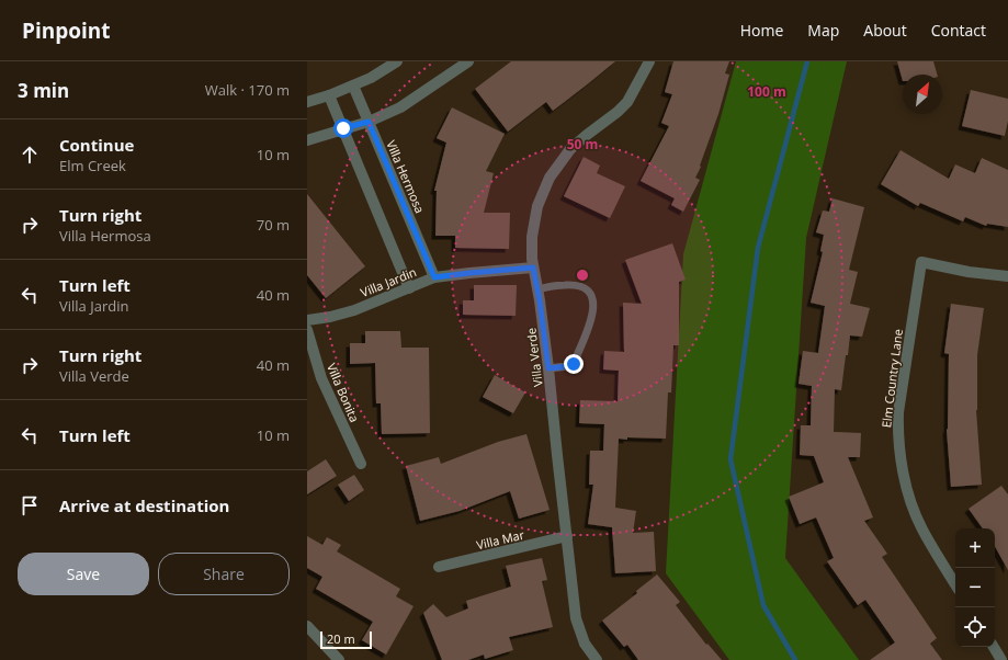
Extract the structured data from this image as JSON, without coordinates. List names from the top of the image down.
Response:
{
  "streets": {
    "street": [
      "Villa Hermosa",
      "Villa Jardin",
      "Villa Verde",
      "Elm Country Lane",
      "Villa Bonita",
      "Villa Mar"
    ]
  },
  "crossings": [
    ["Villa Hermosa", "Villa Jardin"],
    ["Villa Jardin", "Villa Verde"],
    ["Villa Verde", "Villa Mar"]
  ],
  "scale_bar": "20 m",
  "north": "top right",
  "page": {
    "header": "Pinpoint",
    "nav": [
      "Home",
      "Map",
      "About",
      "Contact"
    ],
    "heading": ["3 min", "Walk · 170 m"],
    "list": [
      ["Continue", "Elm Creek", "10 m"],
      ["Turn right", "Villa Hermosa", "70 m"],
      ["Turn left", "Villa Jardin", "40 m"],
      ["Turn right", "Villa Verde", "40 m"],
      ["Turn left", "10 m"],
      "Arrive at destination"
    ],
    "map_buttons": ["+", "−"],
    "buttons": ["Save", "Share"],
    "scale": "20 m"
  },
  "rings": ["100 m", "50 m"]
}
